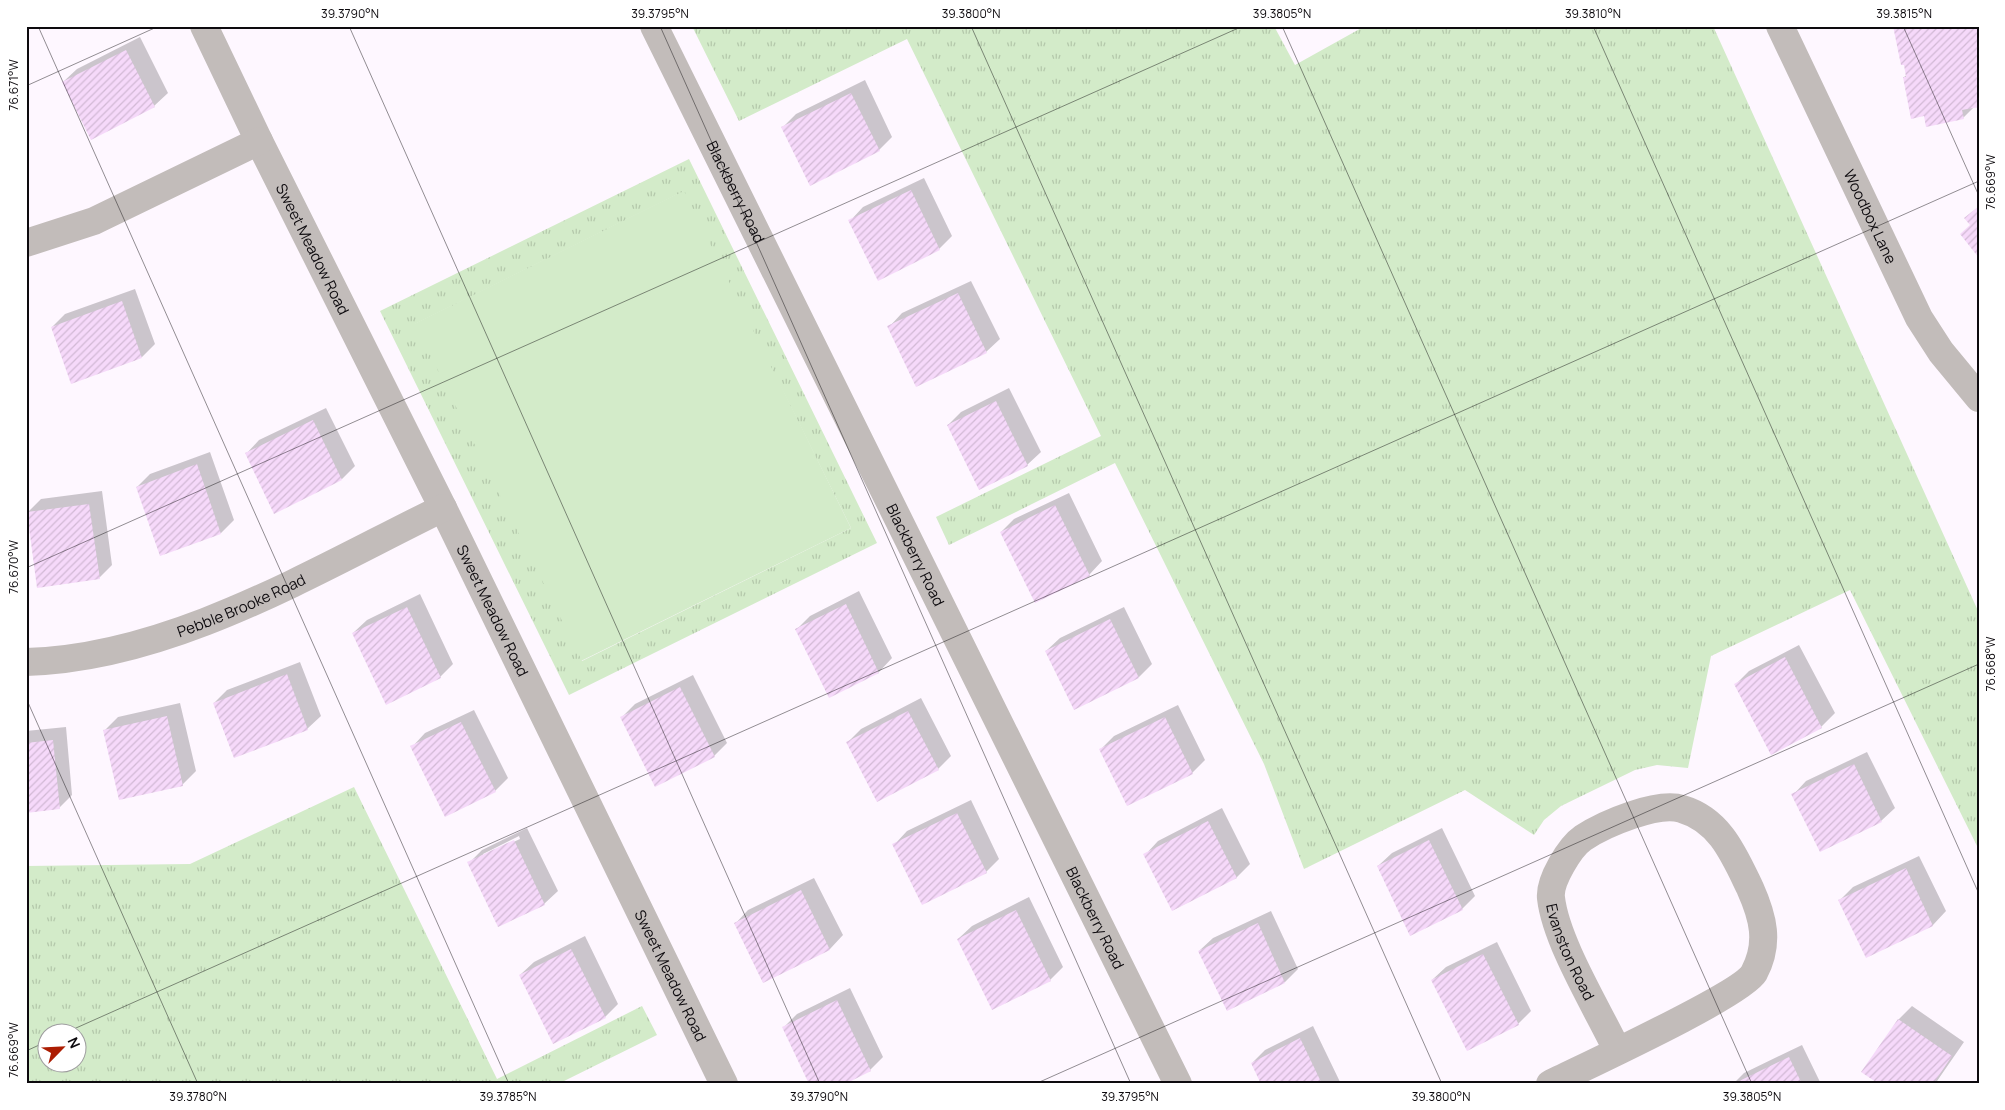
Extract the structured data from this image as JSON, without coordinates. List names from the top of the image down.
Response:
{
  "streets": {
    "street": [
      "Blackberry Road",
      "Woodbox Lane",
      "Sweet Meadow Road",
      "Pebble Brooke Road",
      "Evanston Road"
    ]
  },
  "crossings": [
    ["Sweet Meadow Road", "Pebble Brooke Road"]
  ],
  "north": "top right",
  "coordinates": [
    "39.3790°N",
    "39.3795°N",
    "39.3800°N",
    "39.3805°N",
    "39.3810°N",
    "39.3815°N",
    "76.671°W",
    "76.669°W",
    "76.670°W",
    "76.668°W",
    "39.3780°N",
    "39.3785°N"
  ]
}
